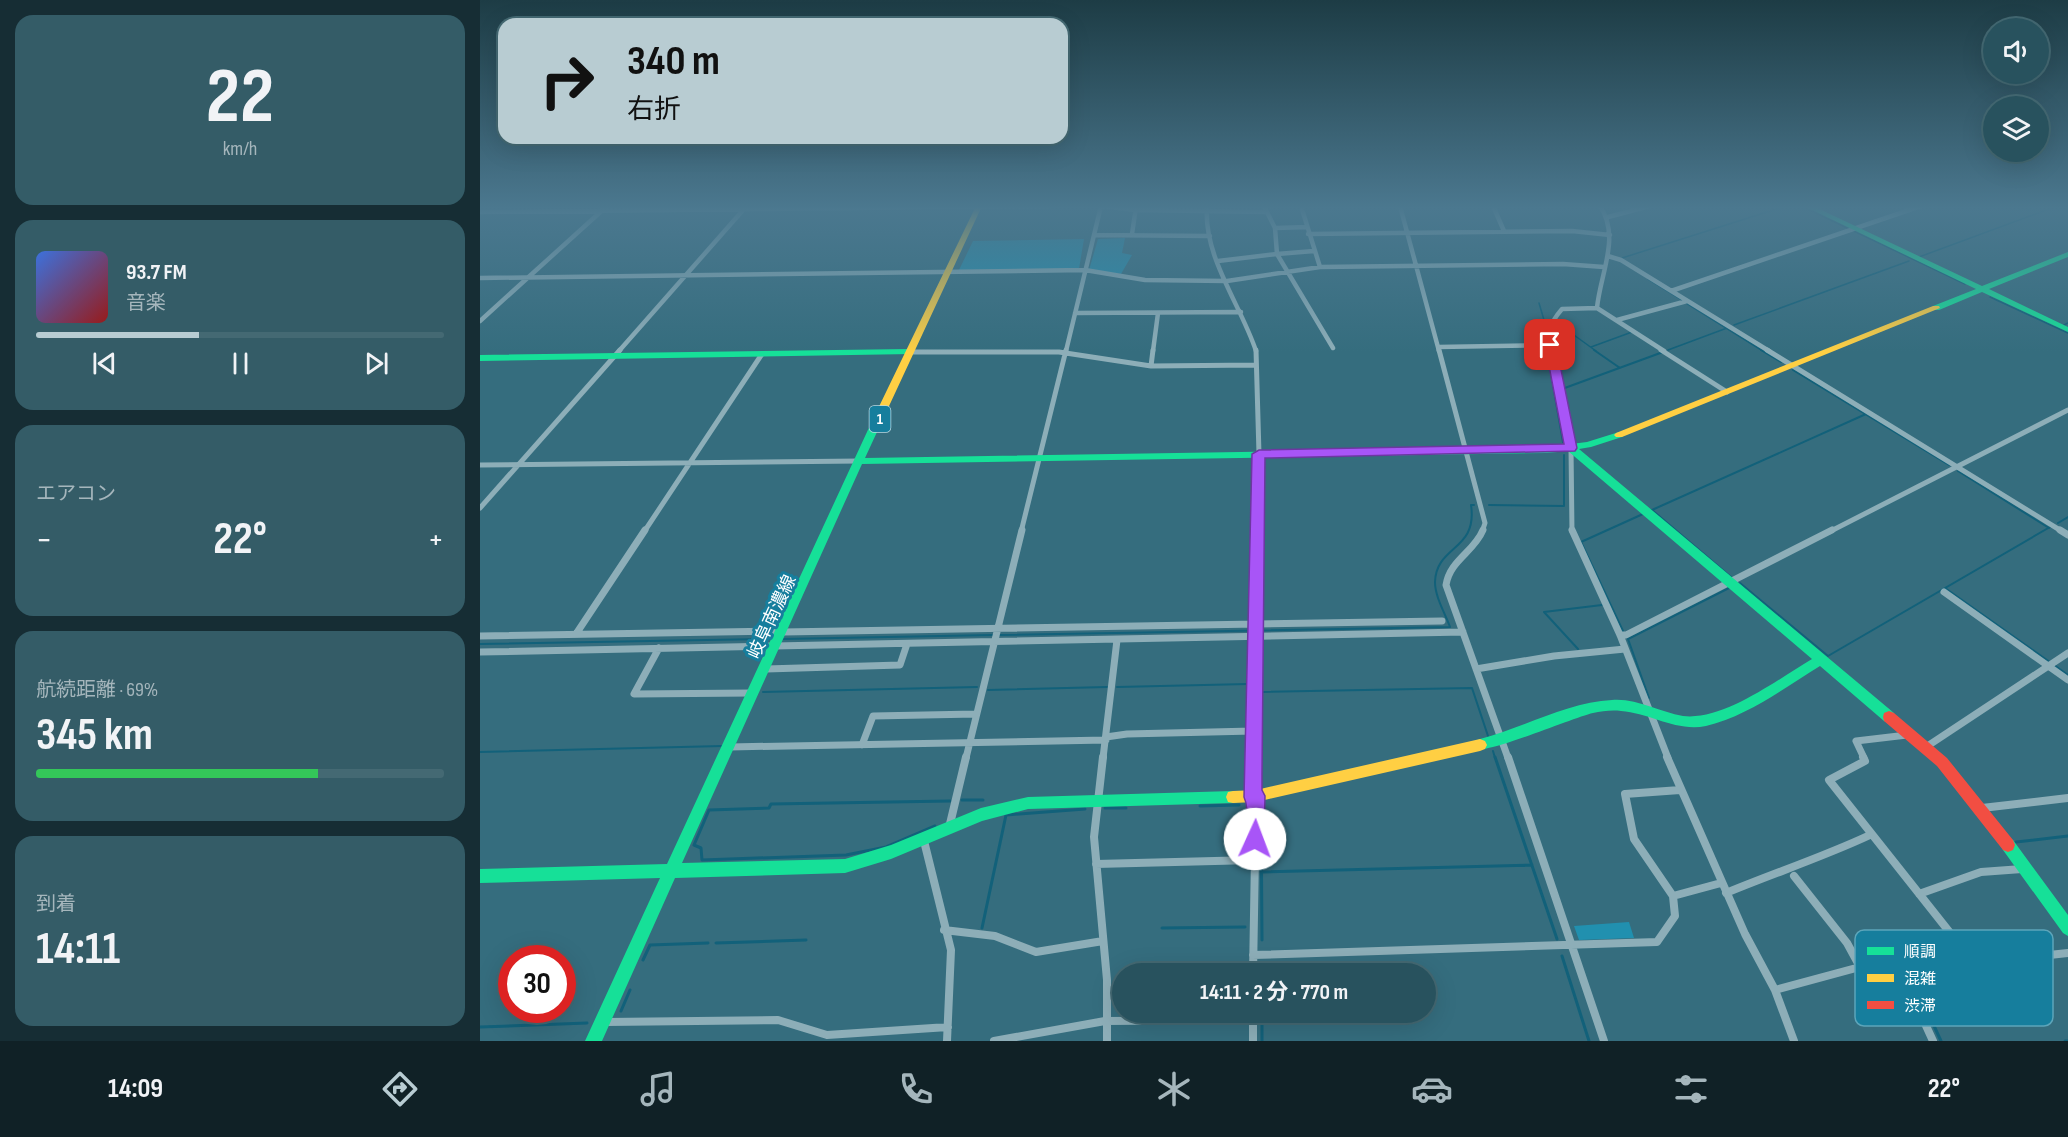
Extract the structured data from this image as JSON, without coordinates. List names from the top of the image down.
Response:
{
  "streets": {
    "street": ["1", "岐阜南濃線"]
  },
  "legend": ["順調", "混雑", "渋滞"],
  "page": {
    "tile": [
      ["22", "km/h"],
      "エアコン",
      ["航続距離 · 69%", "345 km"],
      ["到着", "14:11"]
    ],
    "turn": ["340 m", "右折"],
    "song": ["93.7 FM", "音楽"],
    "heat": ["−", "22°", "+"],
    "limit": "30",
    "trip": "14:11 · 2 分 · 770 m",
    "tabs": ["14:09", "22°"]
  }
}
